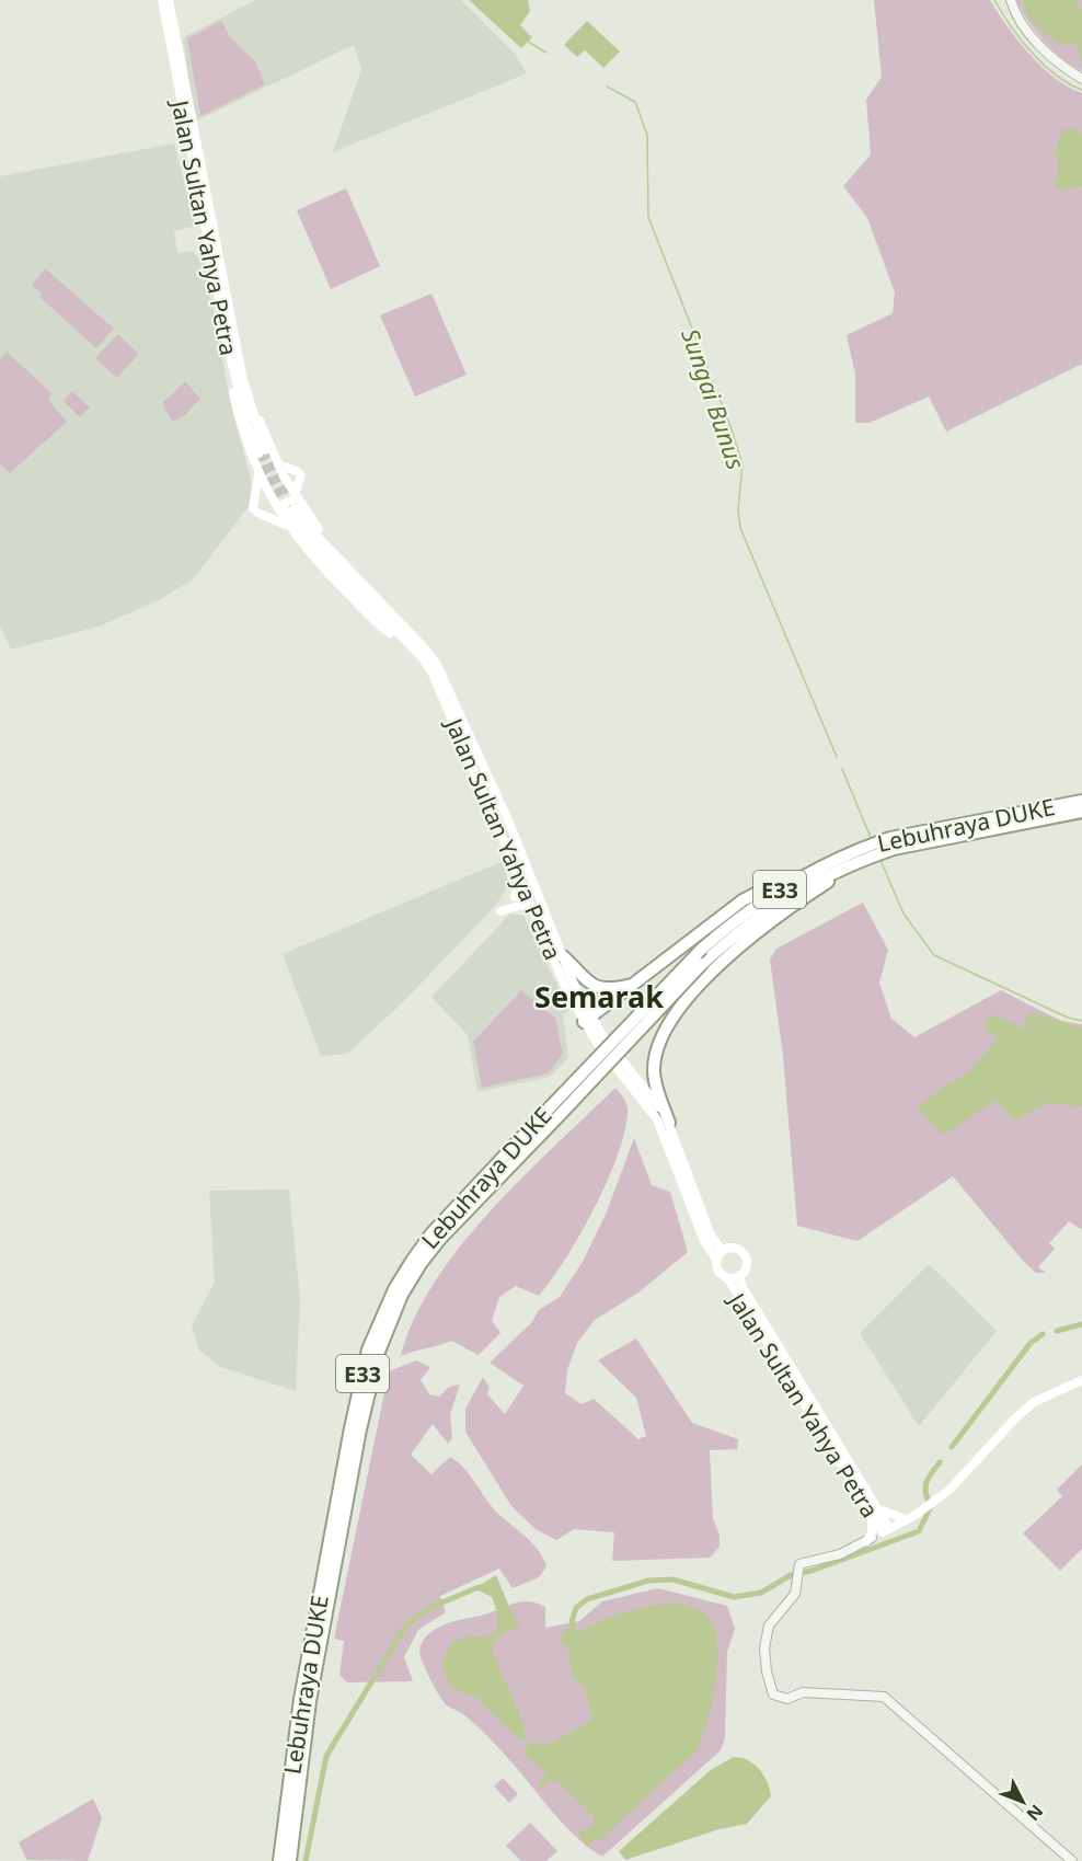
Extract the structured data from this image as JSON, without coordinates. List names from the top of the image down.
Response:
{
  "streets": {
    "highway": ["Lebuhraya DUKE", "E33"],
    "main road": ["Jalan Sultan Yahya Petra"]
  },
  "districts": ["Semarak"],
  "water": ["Sungai Bunus"],
  "north": "bottom right"
}
